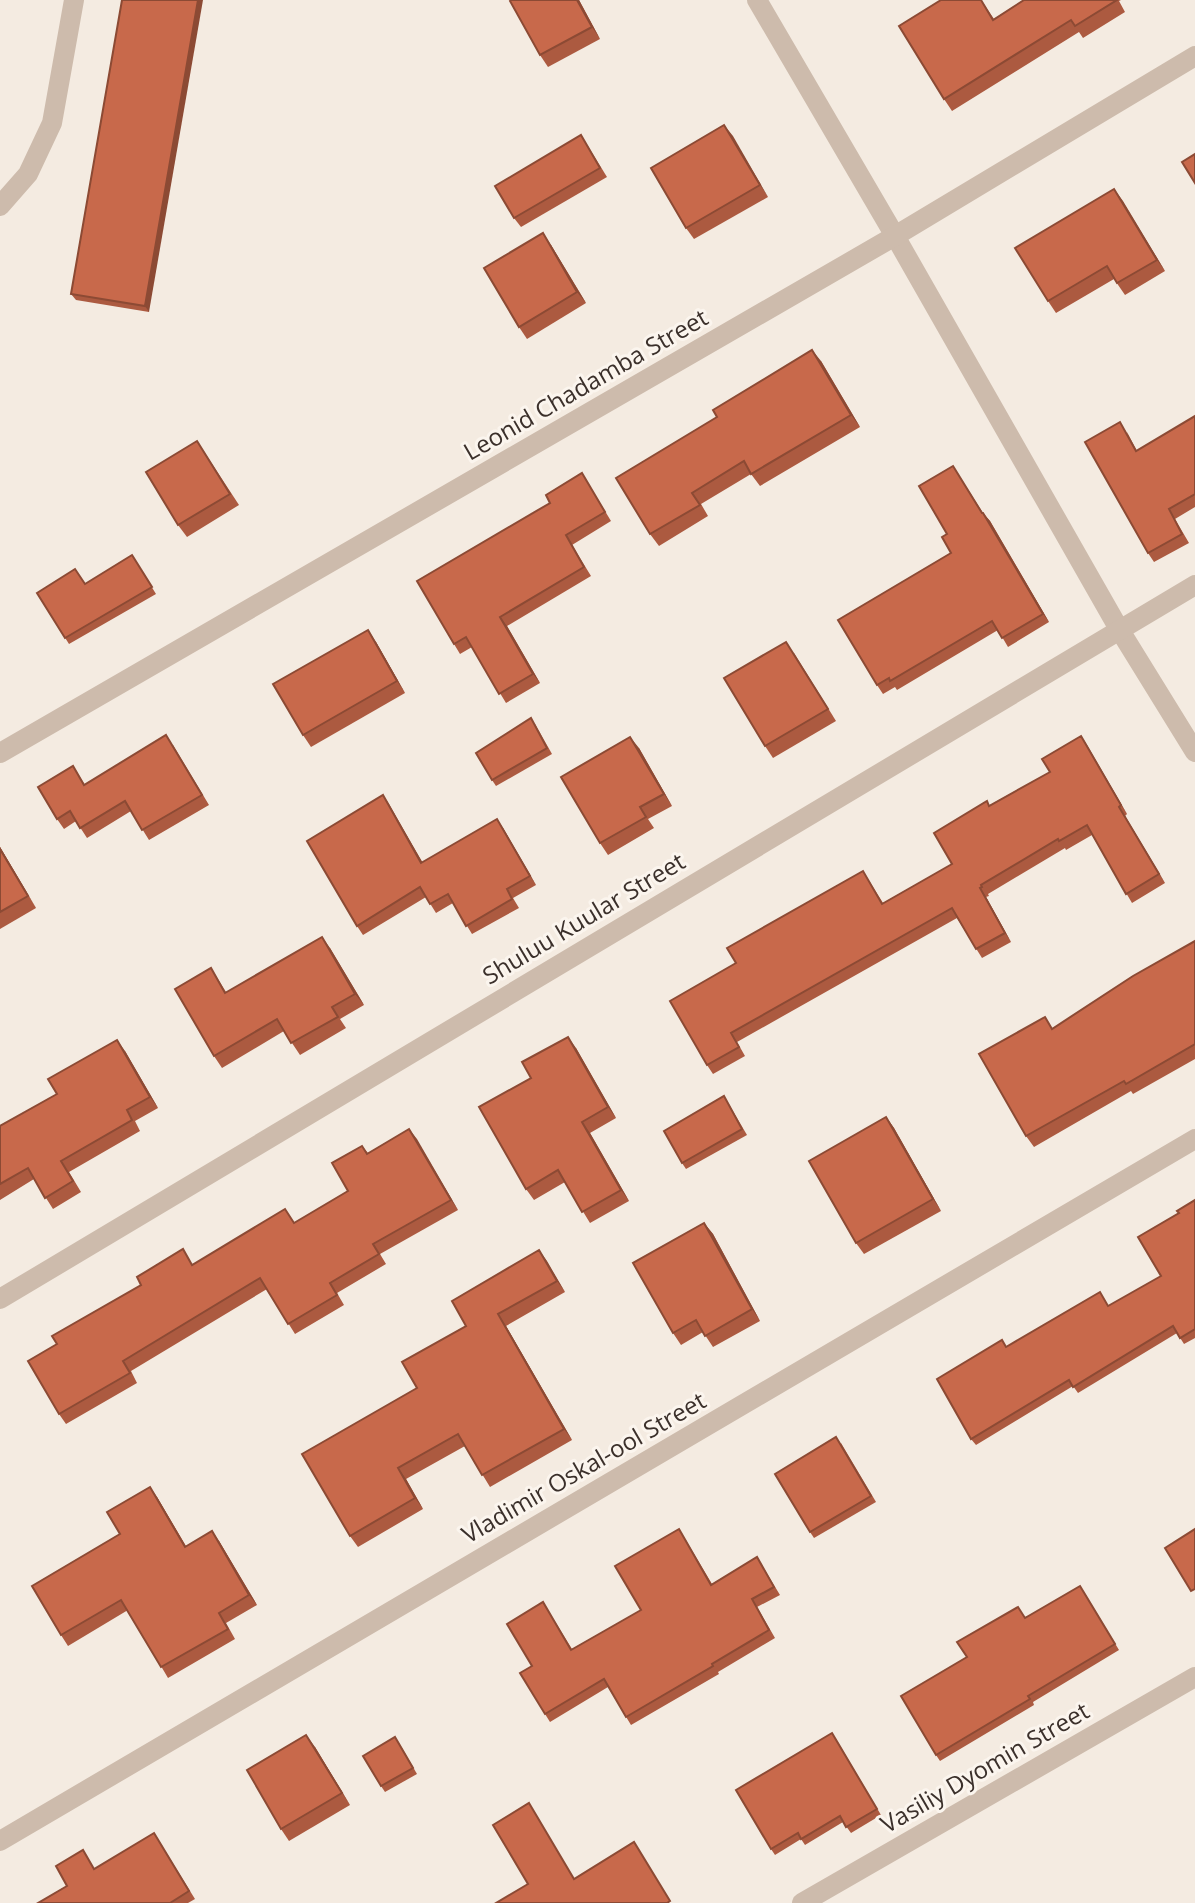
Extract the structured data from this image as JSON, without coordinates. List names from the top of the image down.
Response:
{
  "streets": {
    "street": [
      "Leonid Chadamba Street",
      "Shuluu Kuular Street",
      "Vladimir Oskal-ool Street",
      "Vasiliy Dyomin Street"
    ]
  }
}
